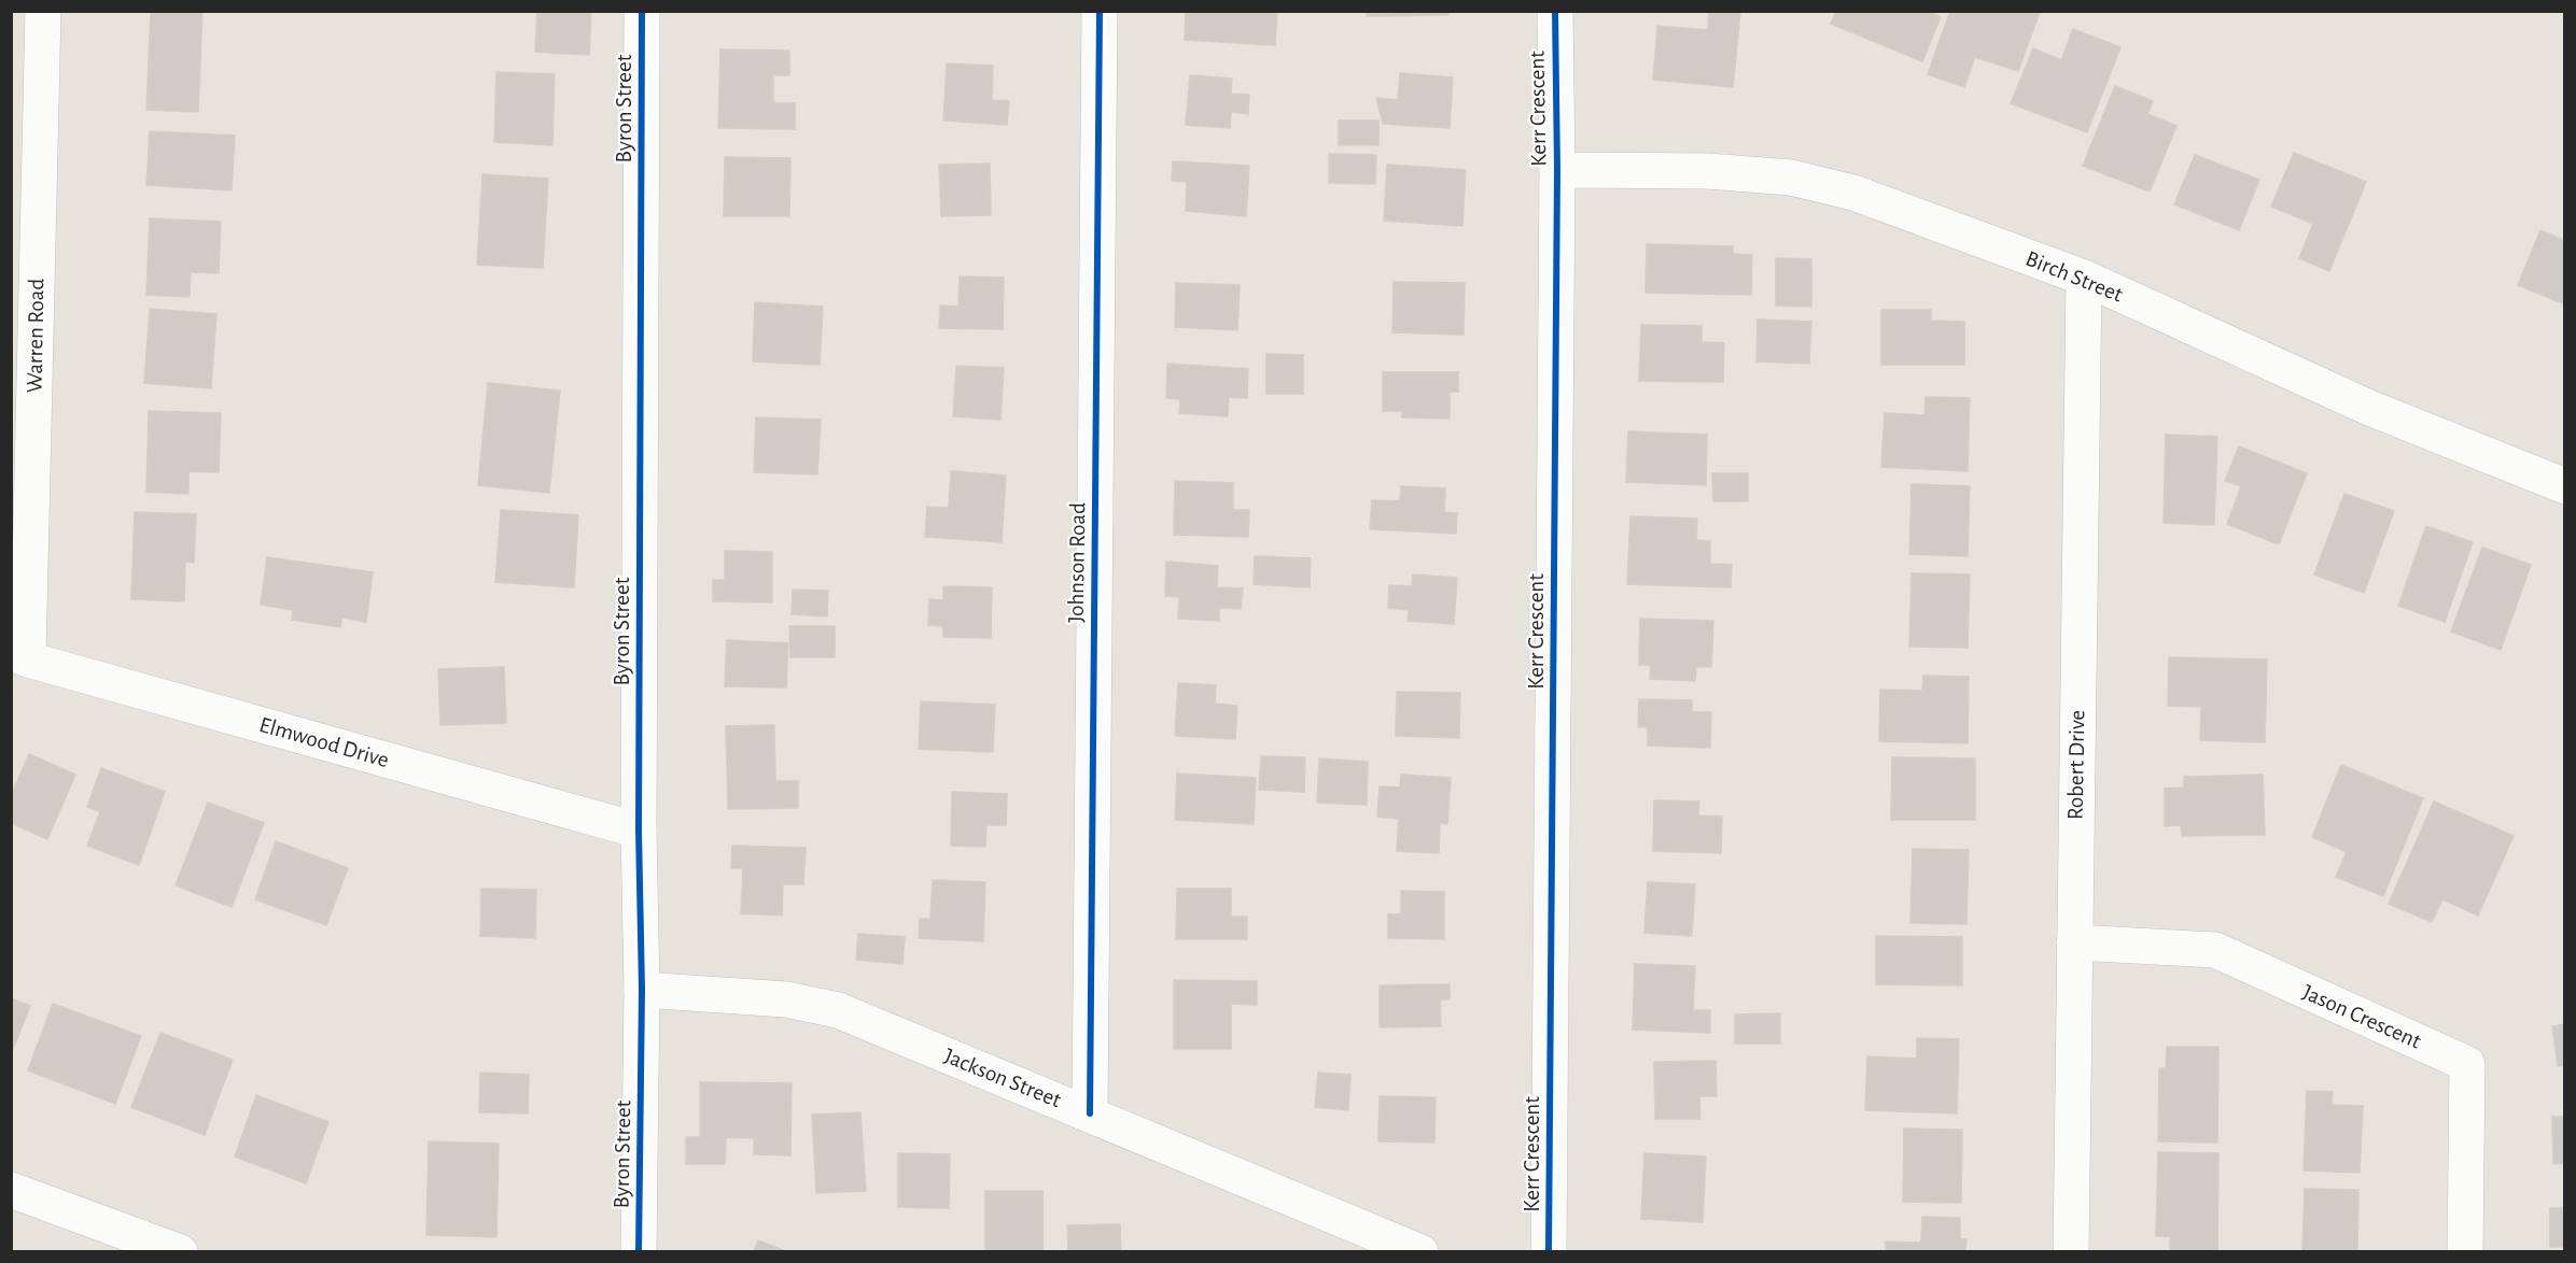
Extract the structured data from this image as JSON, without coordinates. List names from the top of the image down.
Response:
{
  "streets": {
    "street": [
      "Byron Street",
      "Kerr Crescent",
      "Birch Street",
      "Warren Road",
      "Johnson Road",
      "Elmwood Drive",
      "Robert Drive",
      "Jason Crescent",
      "Jackson Street"
    ]
  },
  "crossings": [
    ["Byron Street", "Elmwood Drive"],
    ["Byron Street", "Jackson Street"],
    ["Kerr Crescent", "Birch Street"],
    ["Birch Street", "Robert Drive"],
    ["Warren Road", "Elmwood Drive"],
    ["Johnson Road", "Jackson Street"],
    ["Robert Drive", "Jason Crescent"]
  ]
}
